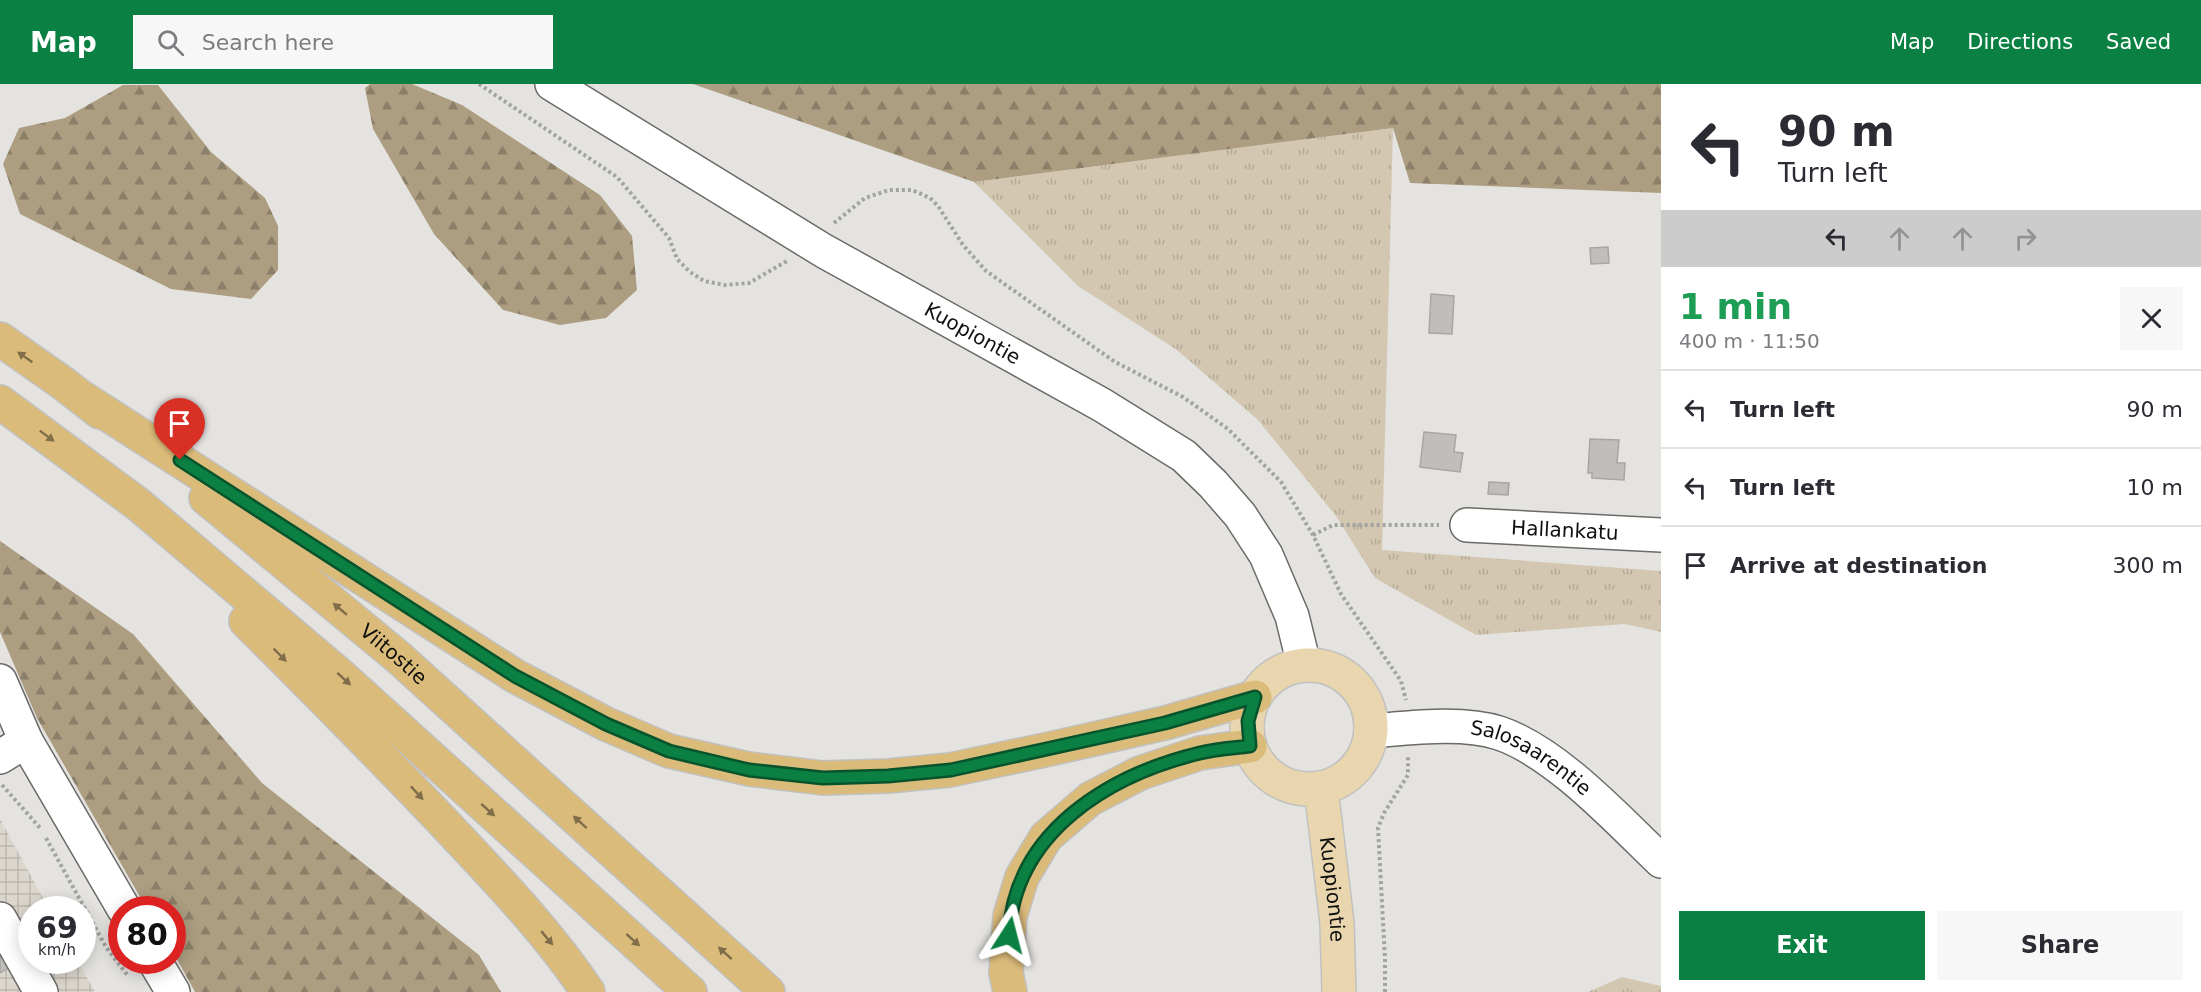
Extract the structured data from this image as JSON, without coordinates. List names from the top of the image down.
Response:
{
  "streets": {
    "highway": ["Viitostie"],
    "main road": ["Kuopiontie"],
    "street": ["Hallankatu", "Salosaarentie"]
  },
  "crossings": [
    ["Kuopiontie", "Salosaarentie"]
  ],
  "page": {
    "header": "Map",
    "search": "Search here",
    "nav": ["Map", "Directions", "Saved"],
    "turn": ["90 m", "Turn left"],
    "heading": ["1 min", "400 m · 11:50"],
    "list": [
      {
        "name": "Turn left",
        "value": "90 m"
      },
      {
        "name": "Turn left",
        "value": "10 m"
      },
      {
        "name": "Arrive at destination",
        "value": "300 m"
      }
    ],
    "speed": "69 km/h",
    "limit": "80",
    "buttons": ["Exit", "Share"]
  }
}
